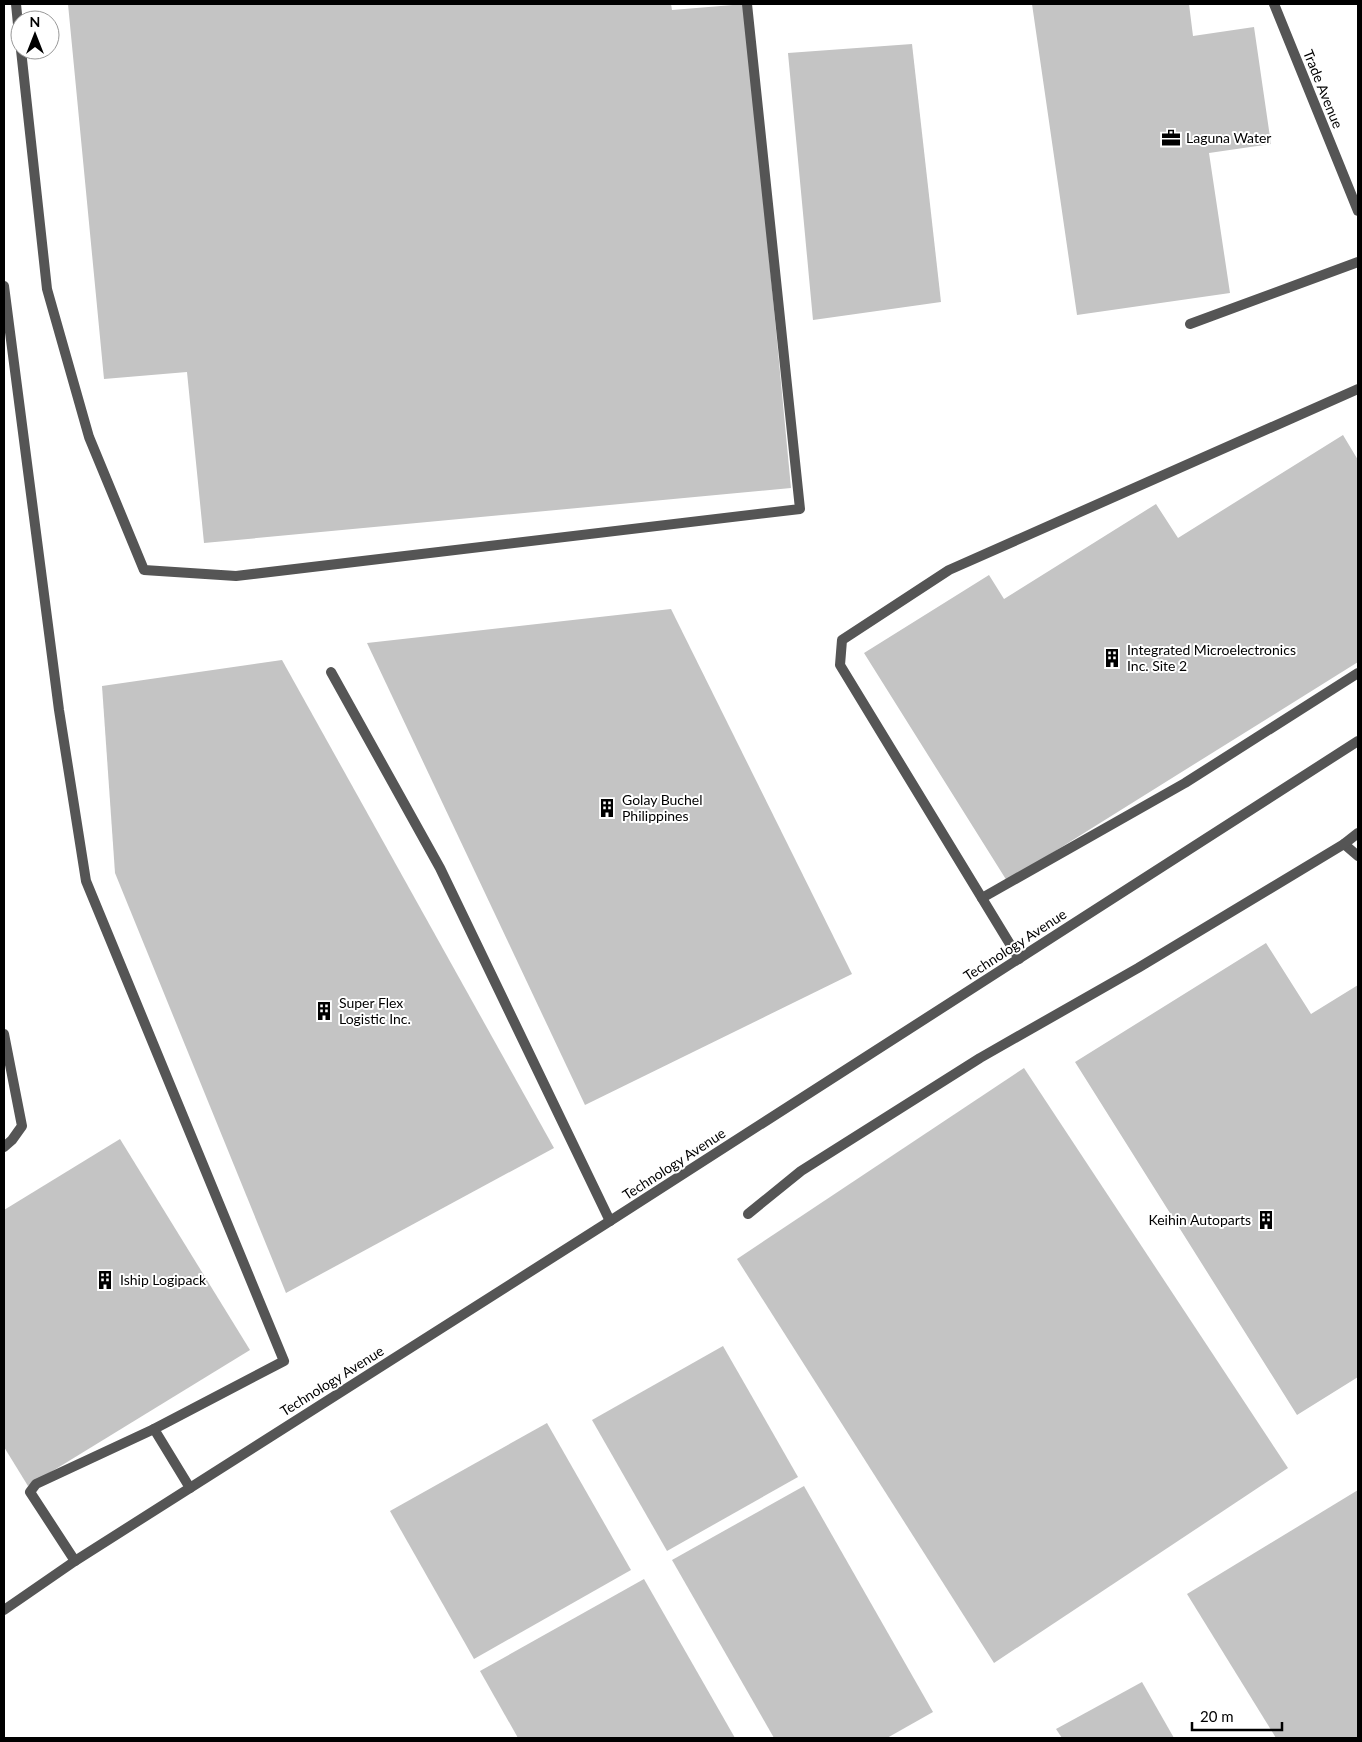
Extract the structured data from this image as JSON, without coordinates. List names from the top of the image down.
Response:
{
  "streets": {
    "street": ["Trade Avenue", "Technology Avenue"]
  },
  "places": {
    "office": ["Laguna Water"],
    "building": [
      "Integrated Microelectronics Inc. Site 2",
      "Golay Buchel Philippines",
      "Super Flex Logistic Inc.",
      "Keihin Autoparts",
      "Iship Logipack"
    ]
  },
  "scale_bar": "20 m",
  "north": "top"
}
